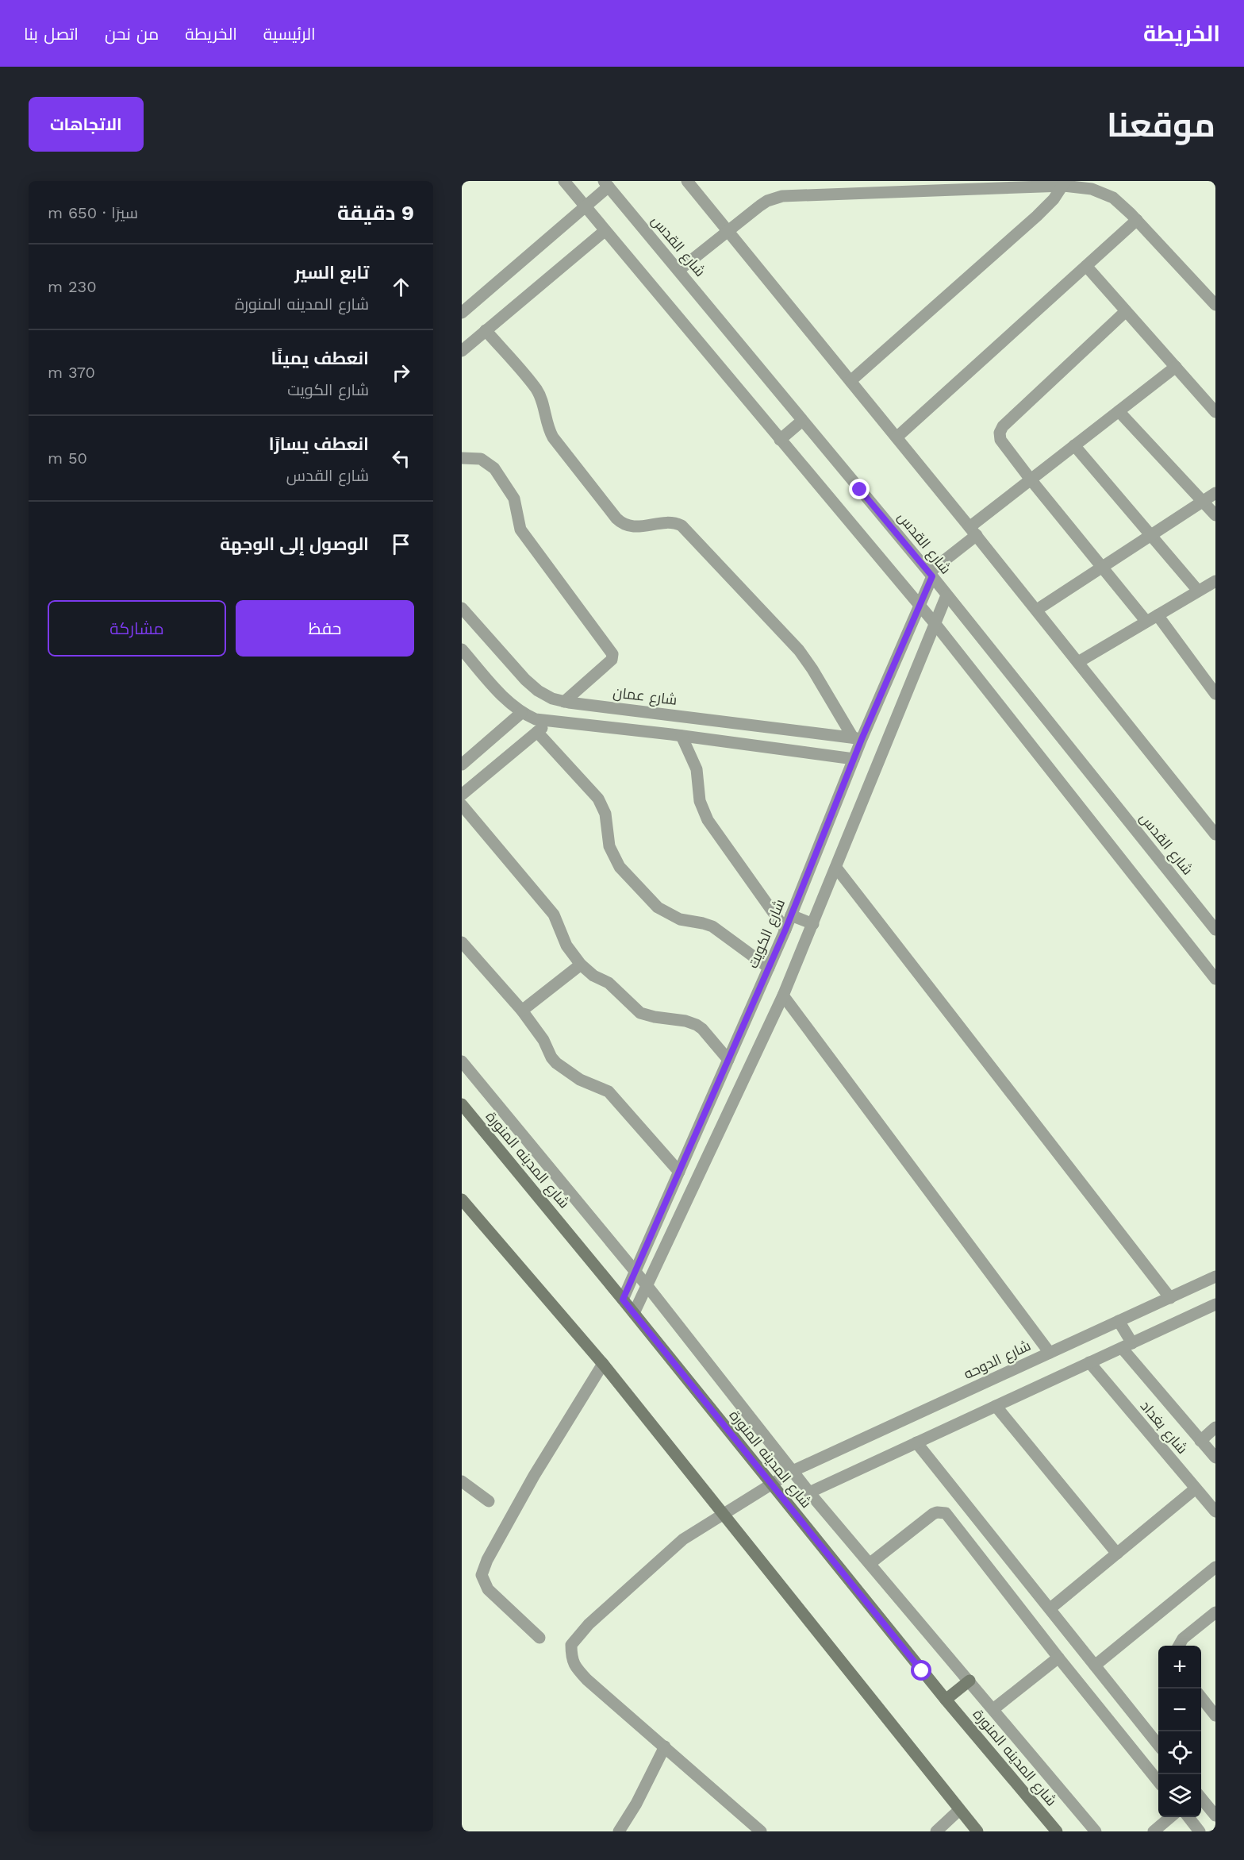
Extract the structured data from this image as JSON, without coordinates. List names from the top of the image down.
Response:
{
  "streets": {
    "main road": ["شارع المدينه المنورة"],
    "street": [
      "شارع القدس",
      "شارع عمان",
      "شارع الكويت",
      "شارع الدوحه",
      "شارع بغداد"
    ]
  },
  "crossings": [
    ["شارع القدس", "شارع الكويت"],
    ["شارع عمان", "شارع الكويت"],
    ["شارع الكويت", "شارع المدينه المنورة"],
    ["شارع المدينه المنورة", "شارع الدوحه"],
    ["شارع الدوحه", "شارع بغداد"]
  ],
  "page": {
    "header": "الخريطة",
    "nav": [
      "الرئيسية",
      "الخريطة",
      "من نحن",
      "اتصل بنا"
    ],
    "title": "موقعنا",
    "buttons": [
      "الاتجاهات",
      ["حفظ", "مشاركة"]
    ],
    "heading": ["9 دقيقة", "سيرًا · 650 m"],
    "list": [
      ["تابع السير", "شارع المدينه المنورة", "230 m"],
      ["انعطف يمينًا", "شارع الكويت", "370 m"],
      ["انعطف يسارًا", "شارع القدس", "50 m"],
      "الوصول إلى الوجهة"
    ],
    "map_buttons": ["+", "−"]
  }
}
